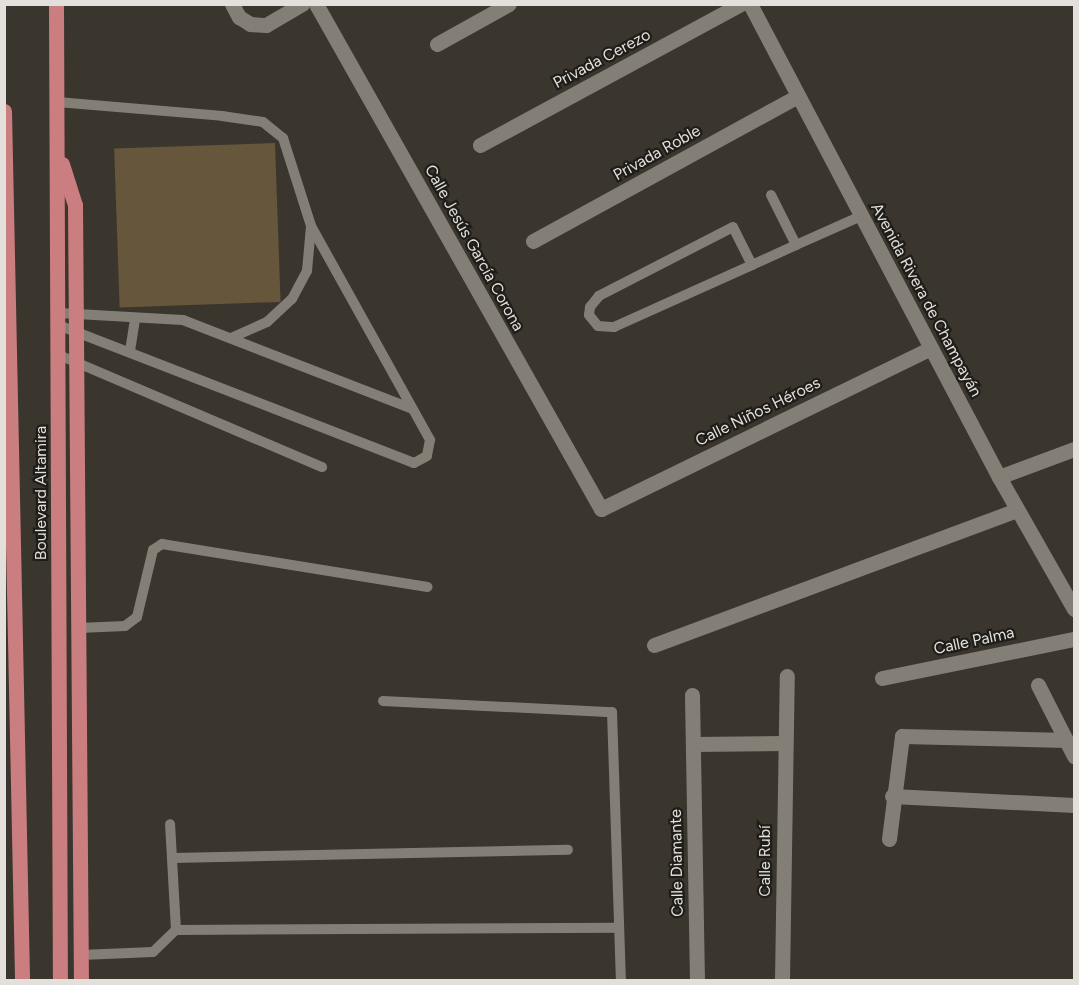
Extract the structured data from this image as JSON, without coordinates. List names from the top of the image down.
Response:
{
  "streets": {
    "main road": ["Boulevard Altamira"],
    "street": [
      "Privada Cerezo",
      "Privada Roble",
      "Calle Jesús García Corona",
      "Avenida Rivera de Champayán",
      "Calle Niños Héroes",
      "Calle Palma",
      "Calle Rubí",
      "Calle Diamante"
    ]
  },
  "crossings": [
    ["Privada Roble", "Avenida Rivera de Champayán"],
    ["Calle Jesús García Corona", "Calle Niños Héroes"],
    ["Avenida Rivera de Champayán", "Calle Niños Héroes"]
  ]
}
